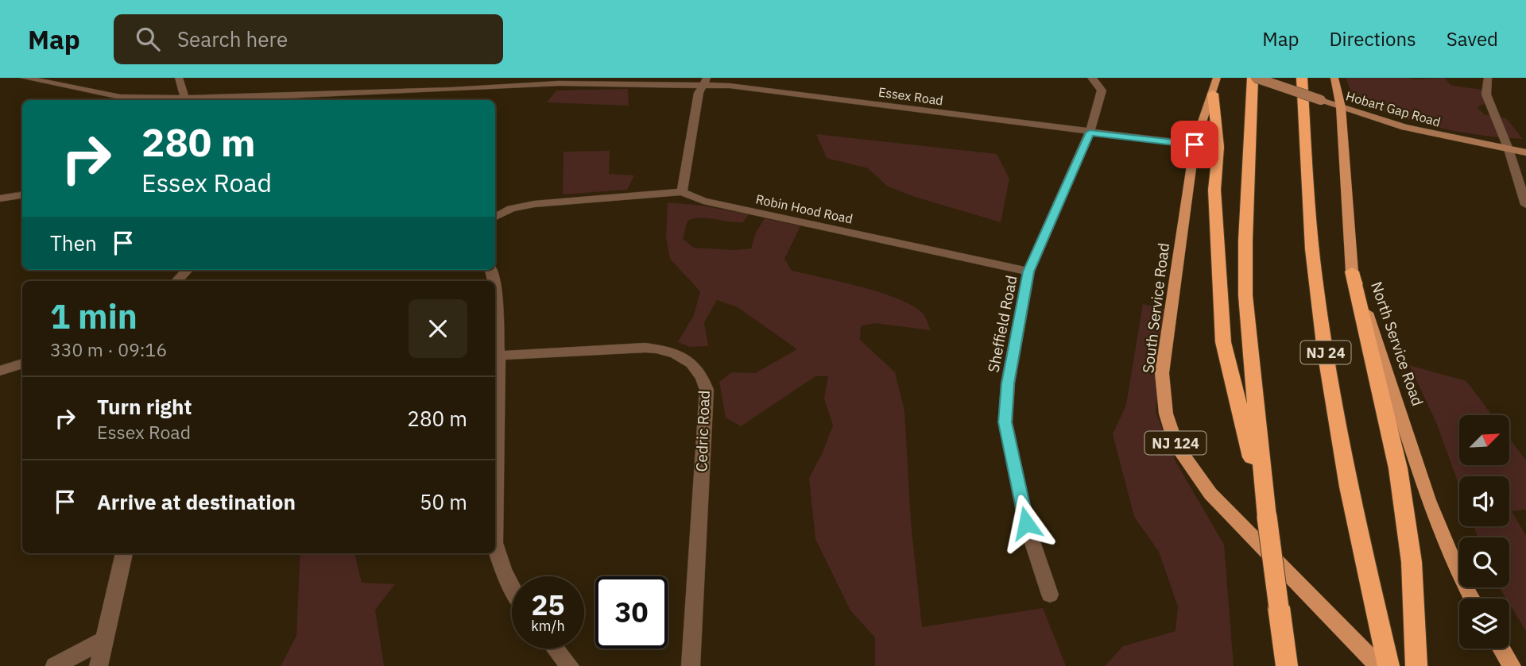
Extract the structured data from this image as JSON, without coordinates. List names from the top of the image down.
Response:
{
  "streets": {
    "highway": ["NJ 24"],
    "main road": ["South Service Road", "North Service Road", "NJ 124"],
    "street": [
      "Essex Road",
      "Hobart Gap Road",
      "Robin Hood Road",
      "Sheffield Road",
      "Cedric Road"
    ]
  },
  "crossings": [
    ["Essex Road", "South Service Road"],
    ["Essex Road", "Sheffield Road"],
    ["Hobart Gap Road", "North Service Road"],
    ["Robin Hood Road", "Sheffield Road"]
  ],
  "north": "top right",
  "page": {
    "header": "Map",
    "search": "Search here",
    "nav": ["Map", "Directions", "Saved"],
    "turn": ["280 m", "Essex Road"],
    "then": "Then",
    "heading": ["1 min", "330 m · 09:16"],
    "list": [
      {
        "name": "Turn right",
        "note": "Essex Road",
        "value": "280 m"
      },
      {
        "name": "Arrive at destination",
        "value": "50 m"
      }
    ],
    "speed": "25 km/h",
    "limit": "30"
  }
}
